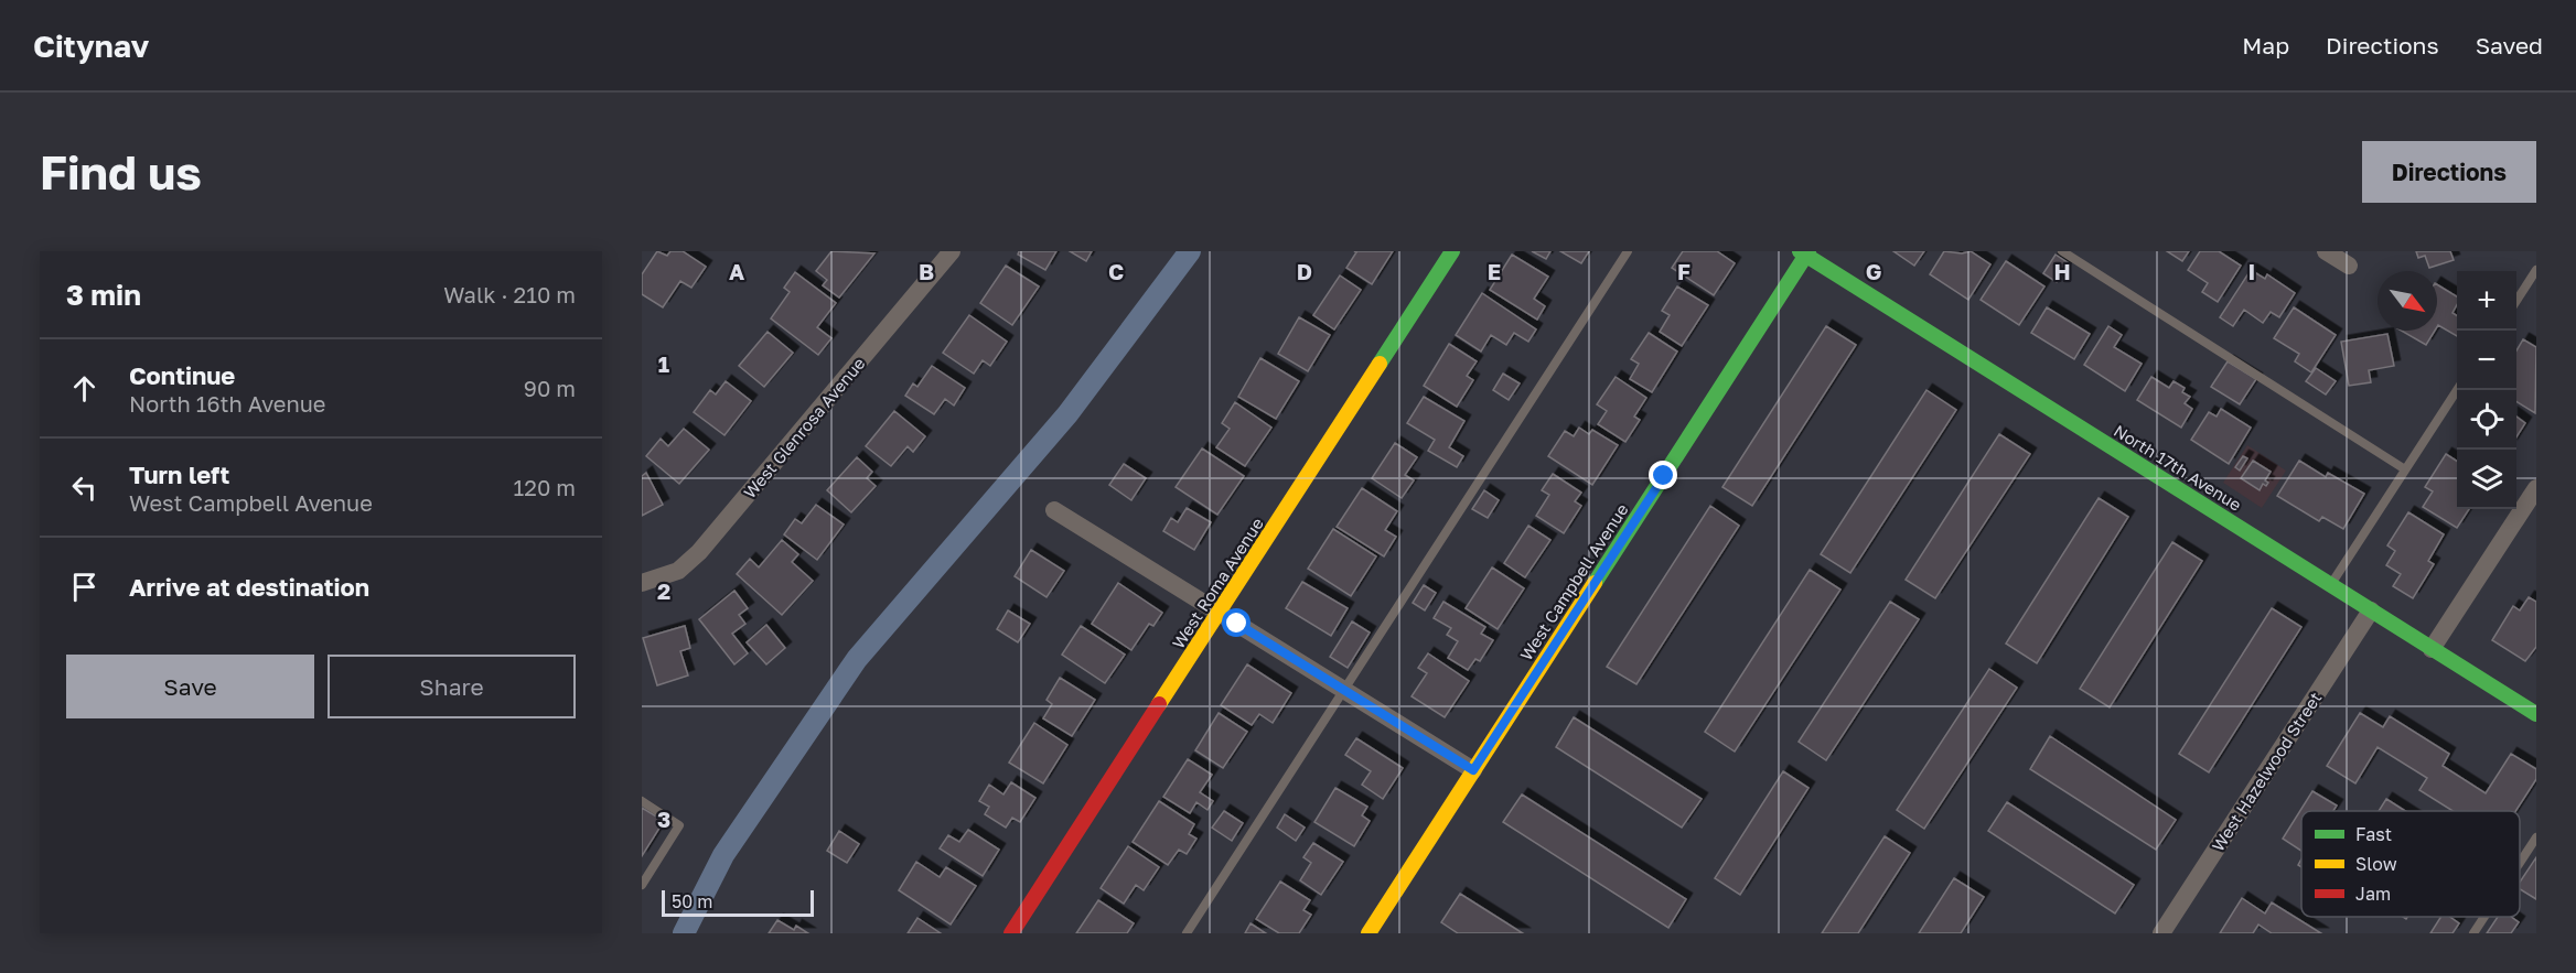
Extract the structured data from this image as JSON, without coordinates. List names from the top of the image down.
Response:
{
  "streets": {
    "street": [
      "West Glenrosa Avenue",
      "North 17th Avenue",
      "West Campbell Avenue",
      "West Roma Avenue",
      "West Hazelwood Street"
    ]
  },
  "crossings": [
    ["North 17th Avenue", "West Campbell Avenue"],
    ["North 17th Avenue", "West Hazelwood Street"]
  ],
  "legend": ["Fast", "Slow", "Jam"],
  "scale_bar": "50 m",
  "north": "bottom right",
  "page": {
    "header": "Citynav",
    "nav": ["Map", "Directions", "Saved"],
    "buttons": [
      "Directions",
      ["Save", "Share"]
    ],
    "title": "Find us",
    "heading": ["3 min", "Walk · 210 m"],
    "map_buttons": ["+", "−"],
    "list": [
      ["Continue", "North 16th Avenue", "90 m"],
      ["Turn left", "West Campbell Avenue", "120 m"],
      "Arrive at destination"
    ],
    "scale": "50 m"
  },
  "grid": {
    "columns": [
      "A",
      "B",
      "C",
      "D",
      "E",
      "F",
      "G",
      "H",
      "I"
    ],
    "rows": ["1", "2", "3"]
  }
}
